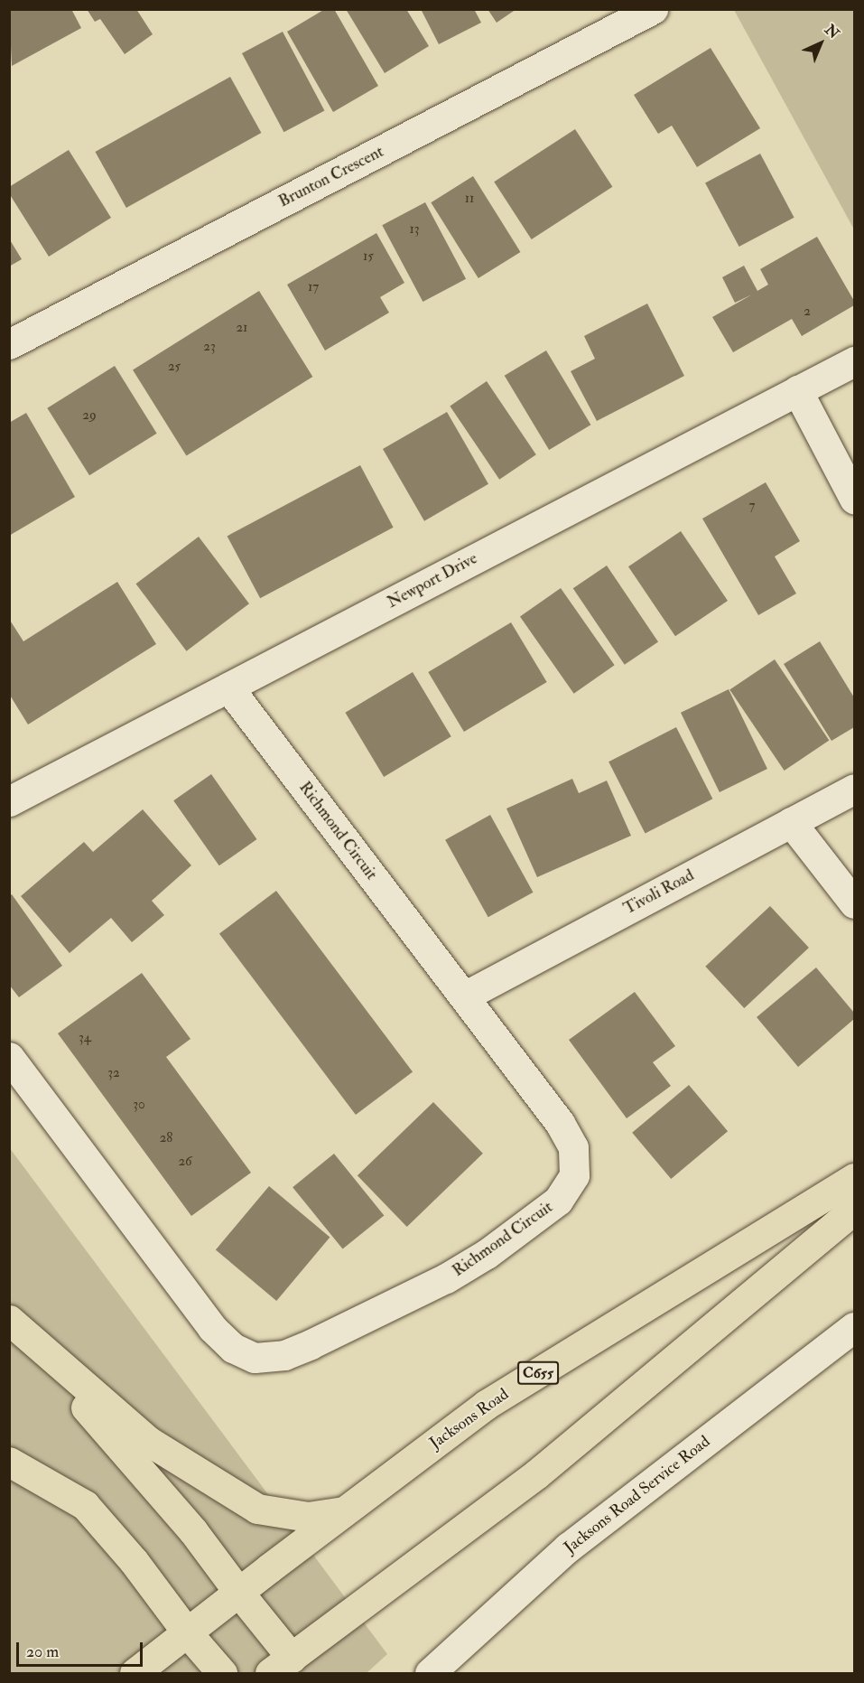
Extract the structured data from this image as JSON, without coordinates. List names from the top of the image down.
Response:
{
  "streets": {
    "main road": ["C655", "Jacksons Road"],
    "street": [
      "Brunton Crescent",
      "Newport Drive",
      "Richmond Circuit",
      "Tivoli Road",
      "Jacksons Road Service Road"
    ]
  },
  "crossings": [
    ["Newport Drive", "Richmond Circuit"],
    ["Richmond Circuit", "Tivoli Road"]
  ],
  "house_numbers": [
    "11",
    "13",
    "15",
    "17",
    "2",
    "21",
    "23",
    "25",
    "29",
    "7",
    "34",
    "32",
    "30",
    "28",
    "26"
  ],
  "scale_bar": "20 m",
  "north": "top right"
}
